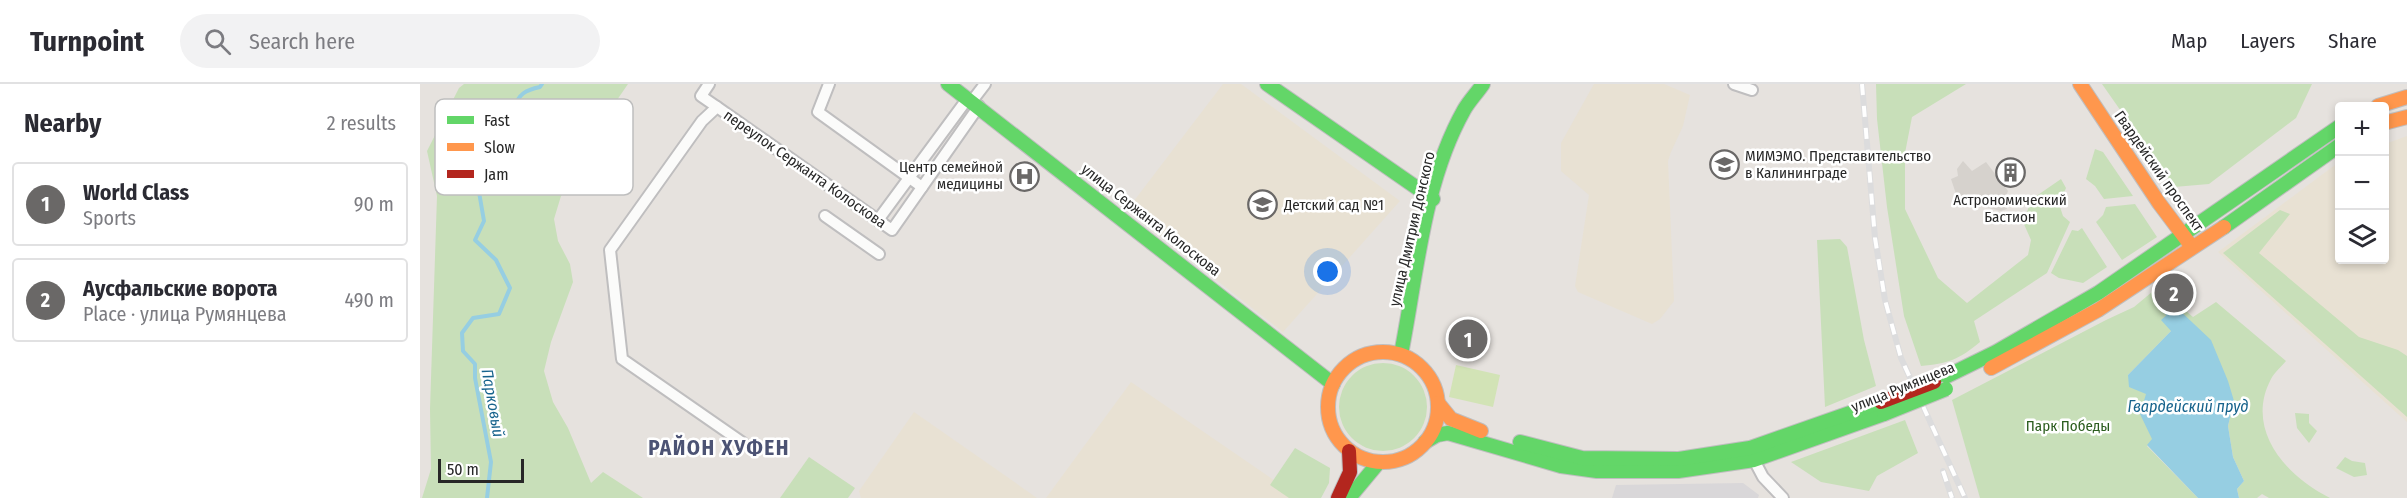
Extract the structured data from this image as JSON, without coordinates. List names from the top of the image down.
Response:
{
  "streets": {
    "main road": [
      "Гвардейский проспект",
      "улица Сержанта Колоскова",
      "улица Дмитрия Донского",
      "улица Румянцева"
    ],
    "street": ["переулок Сержанта Колоскова"]
  },
  "crossings": [
    ["переулок Сержанта Колоскова", "улица Сержанта Колоскова"],
    ["Гвардейский проспект", "улица Румянцева"],
    ["улица Сержанта Колоскова", "улица Дмитрия Донского"],
    ["улица Сержанта Колоскова", "улица Румянцева"],
    ["улица Дмитрия Донского", "улица Румянцева"]
  ],
  "districts": ["РАЙОН ХУФЕН"],
  "water": ["Парковый", "Гвардейский пруд"],
  "parks": ["Парк Победы"],
  "places": {
    "school or university": ["МИМЭМО. Представительство в Калининграде", "Детский сад №1"],
    "building": ["Астрономический Бастион"],
    "hospital": ["Центр семейной медицины"]
  },
  "legend": ["Fast", "Slow", "Jam"],
  "scale_bar": "50 m",
  "page": {
    "header": "Turnpoint",
    "search": "Search here",
    "nav": ["Map", "Layers", "Share"],
    "heading": ["Nearby", "2 results"],
    "map_buttons": ["+", "−"],
    "list": [
      {
        "mark": "1",
        "name": "World Class",
        "note": "Sports",
        "value": "90 m"
      },
      {
        "mark": "2",
        "name": "Аусфальские ворота",
        "note": "Place · улица Румянцева",
        "value": "490 m"
      }
    ],
    "pins": ["2", "1"],
    "scale": "50 m"
  }
}
